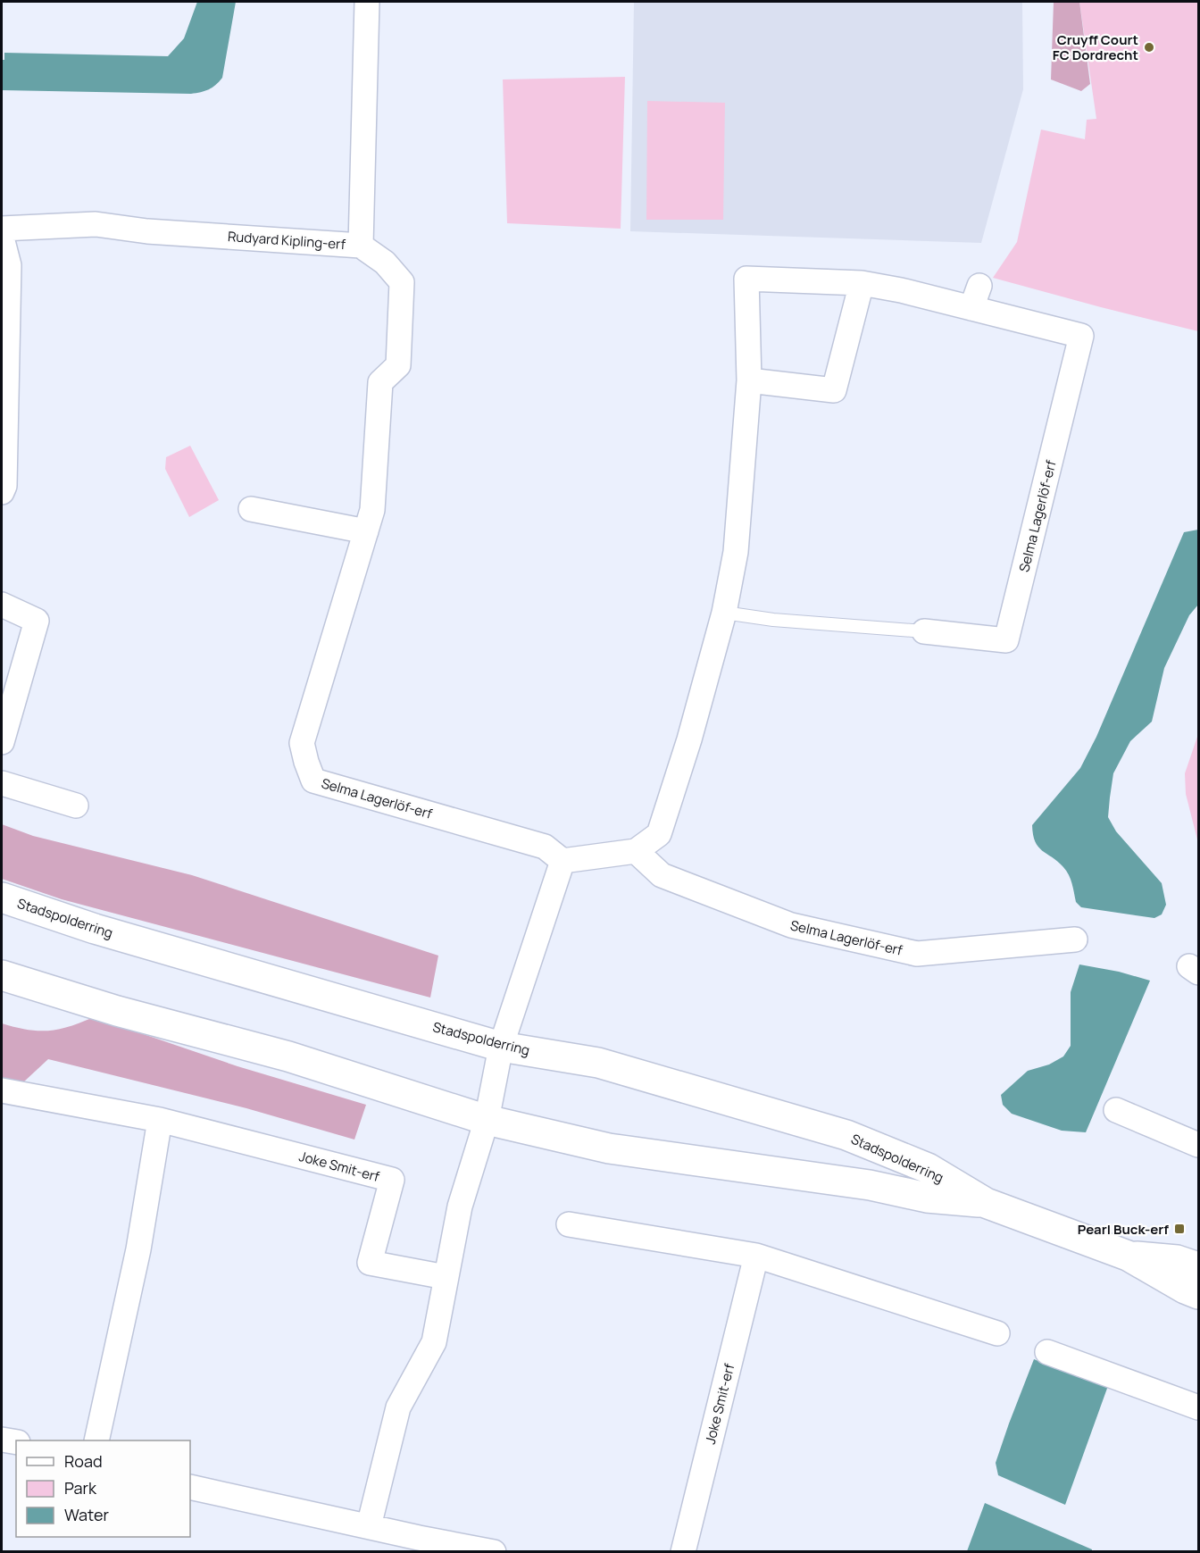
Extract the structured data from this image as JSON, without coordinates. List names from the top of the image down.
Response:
{
  "streets": {
    "street": [
      "Rudyard Kipling-erf",
      "Selma Lagerlöf-erf",
      "Stadspolderring",
      "Joke Smit-erf"
    ]
  },
  "crossings": [
    ["Rudyard Kipling-erf", "Selma Lagerlöf-erf"]
  ],
  "places": {
    "other": ["Cruyff Court FC Dordrecht"],
    "transit": ["Pearl Buck-erf"]
  },
  "legend": ["Road", "Park", "Water"]
}
